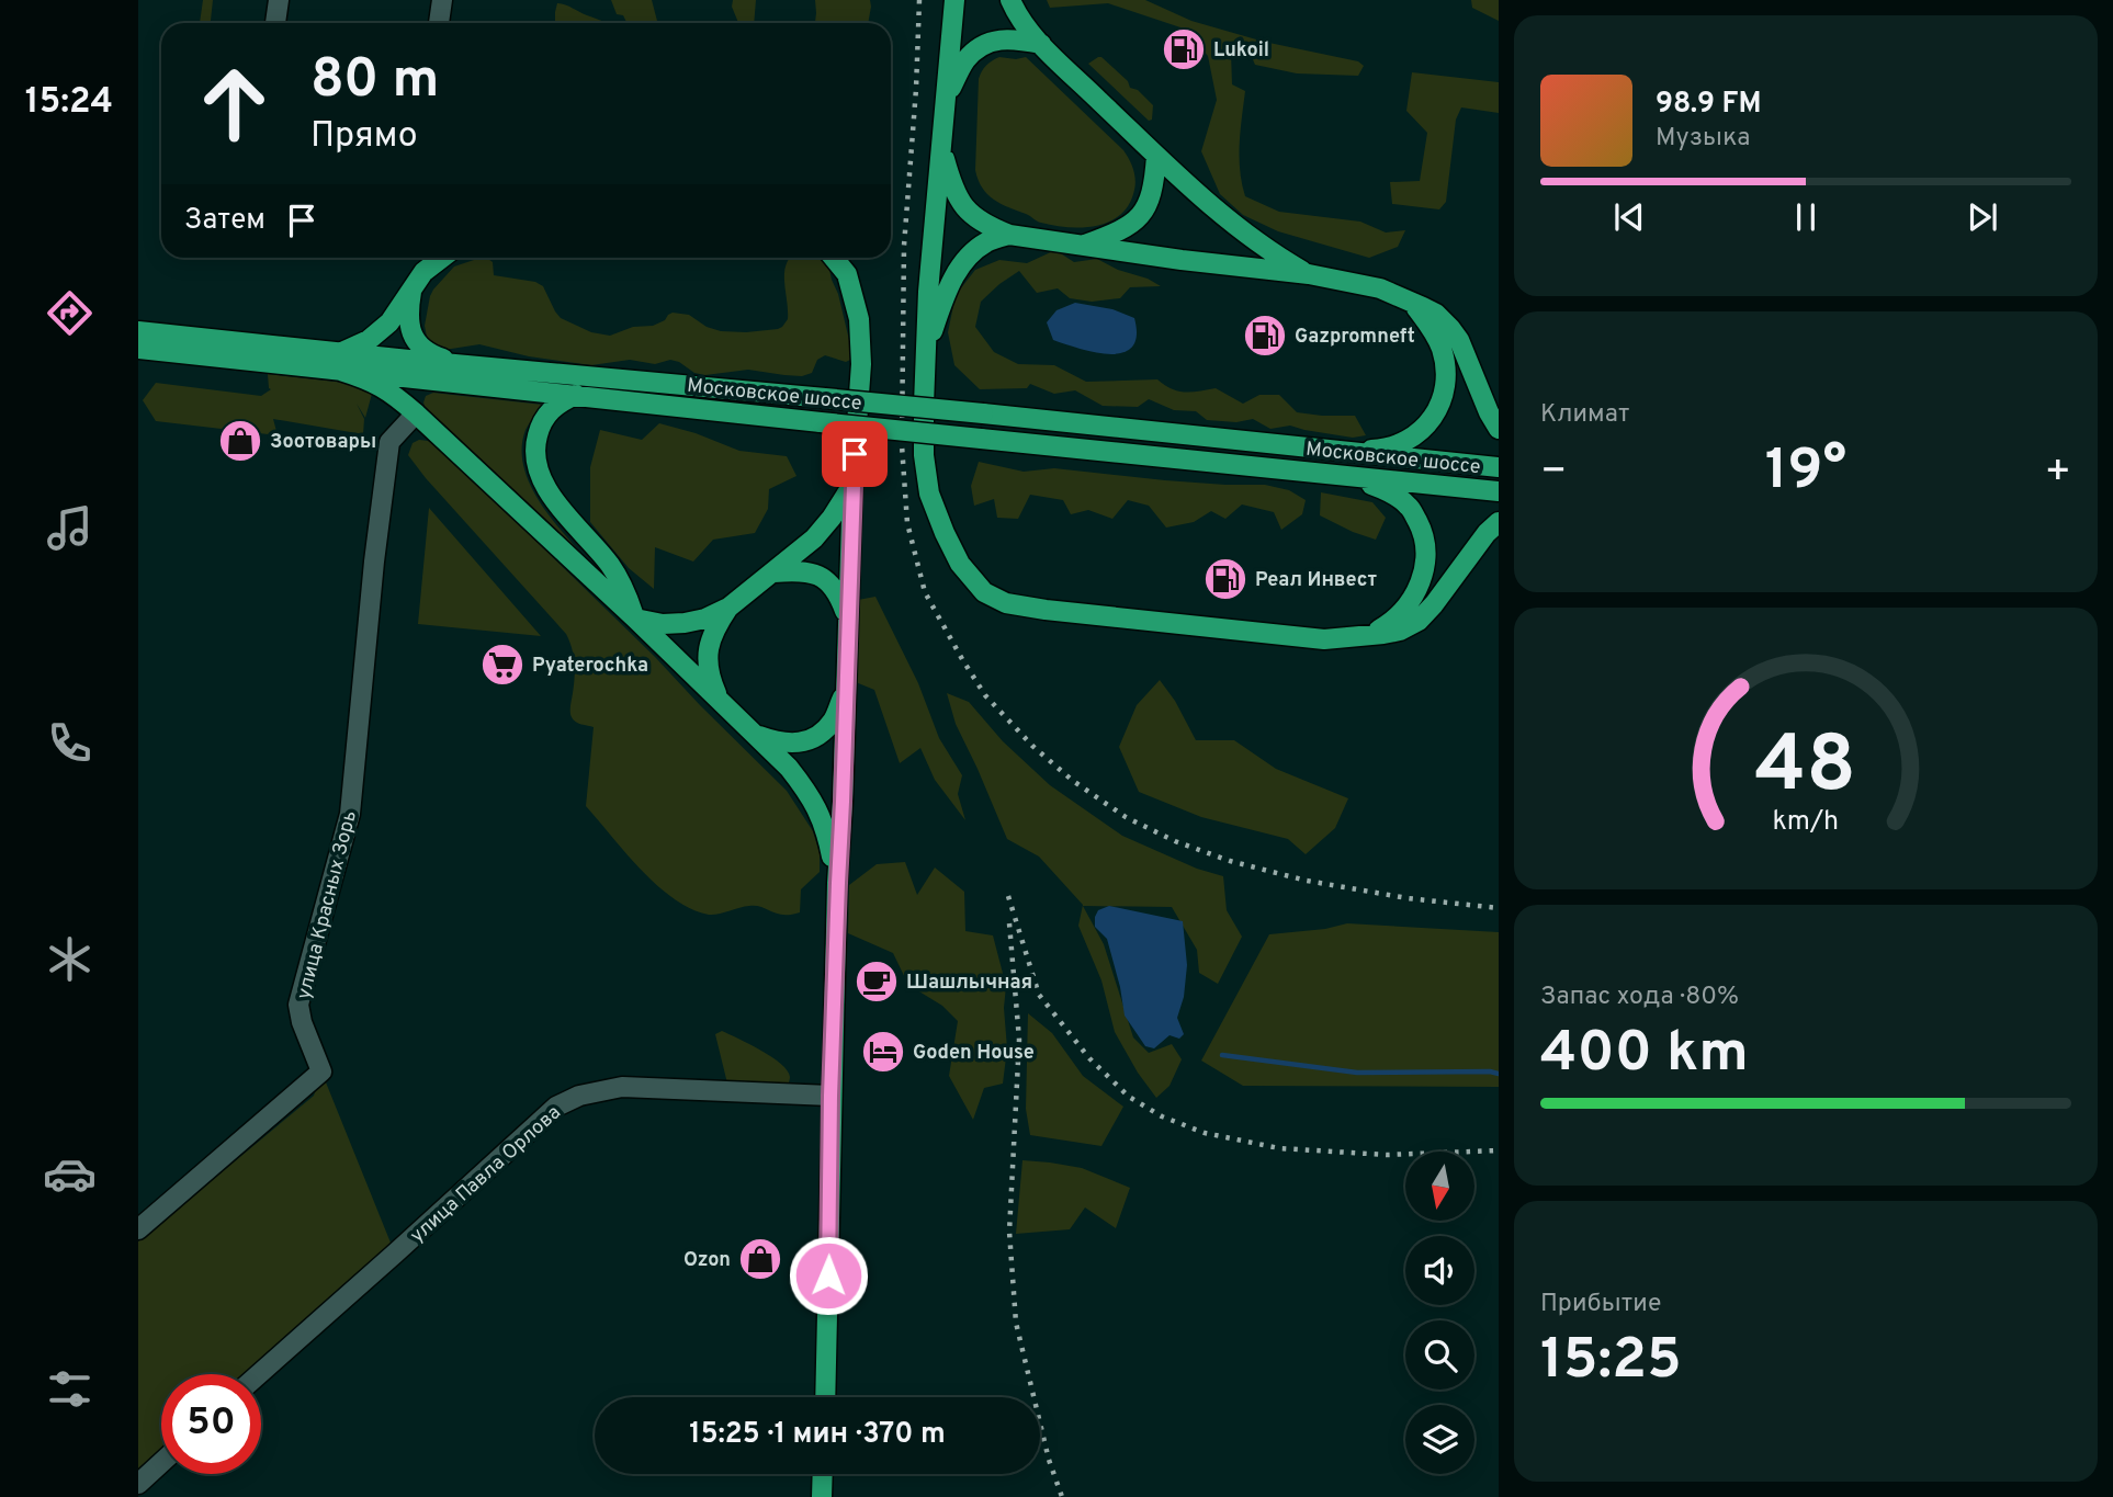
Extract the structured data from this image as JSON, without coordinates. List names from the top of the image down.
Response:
{
  "streets": {
    "main road": ["Московское шоссе"],
    "street": ["улица Красных Зорь", "улица Павла Орлова"]
  },
  "places": {
    "fuel station": ["Lukoil", "Gazpromneft", "Реал Инвест"],
    "shop": ["Зоотовары", "Ozon"],
    "supermarket": ["Pyaterochka"],
    "cafe": ["Шашлычная"],
    "hotel": ["Goden House"]
  },
  "north": "bottom",
  "page": {
    "tabs": "15:24",
    "turn": ["80 m", "Прямо"],
    "song": ["98.9 FM", "Музыка"],
    "then": "Затем",
    "tile": [
      "Климат",
      ["Запас хода · 80%", "400 km"],
      ["Прибытие", "15:25"]
    ],
    "heat": ["−", "19°", "+"],
    "limit": "50",
    "trip": "15:25 · 1 мин · 370 m",
    "gauge": ["48", "km/h"]
  }
}
